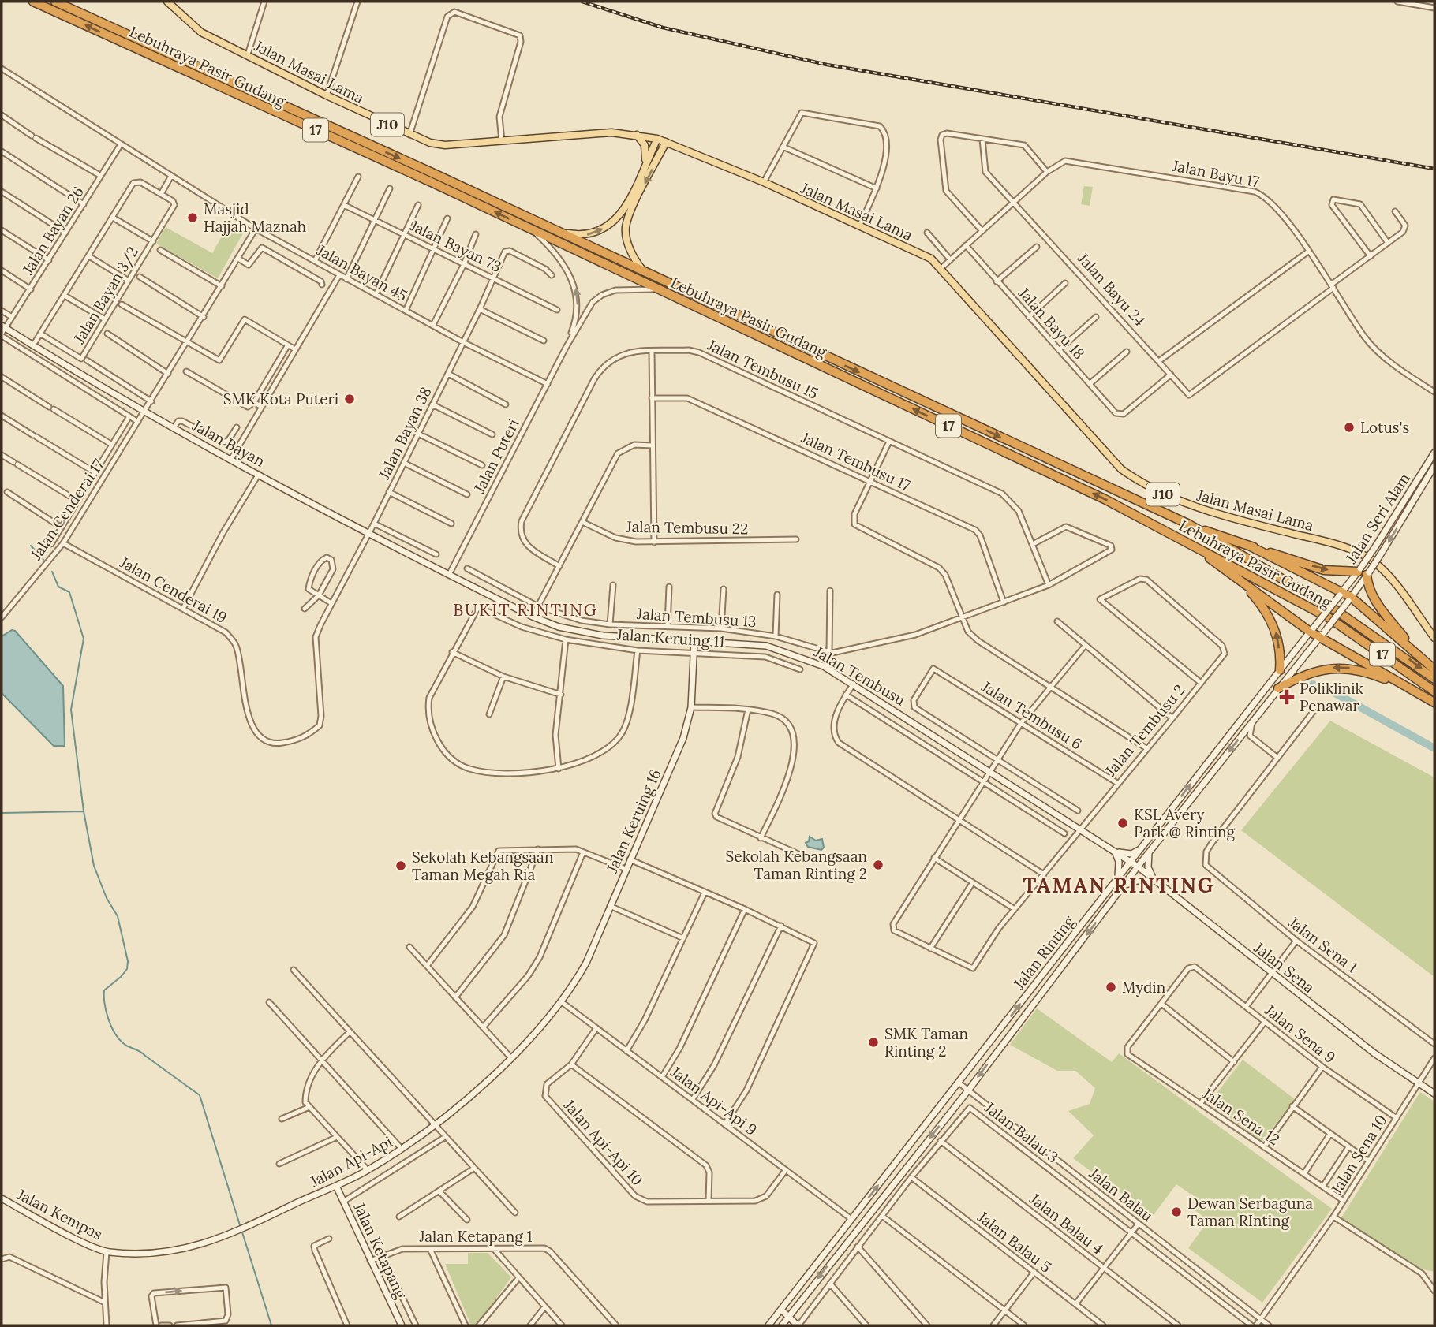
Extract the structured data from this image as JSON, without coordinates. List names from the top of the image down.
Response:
{
  "streets": {
    "highway": ["Lebuhraya Pasir Gudang", "17"],
    "main road": ["Jalan Masai Lama", "J10"],
    "street": [
      "Jalan Bayu 17",
      "Jalan Bayan 26",
      "Jalan Bayan 73",
      "Jalan Bayan 45",
      "Jalan Bayu 24",
      "Jalan Bayan 3/2",
      "Jalan Bayu 18",
      "Jalan Tembusu 15",
      "Jalan Bayan 38",
      "Jalan Bayan",
      "Jalan Puteri",
      "Jalan Tembusu 17",
      "Jalan Cenderai 17",
      "Jalan Seri Alam",
      "Jalan Tembusu 22",
      "Jalan Cenderai 19",
      "Jalan Tembusu 13",
      "Jalan Keruing 11",
      "Jalan Tembusu",
      "Jalan Tembusu 6",
      "Jalan Tembusu 2",
      "Jalan Keruing 16",
      "Jalan Sena 1",
      "Jalan Rinting",
      "Jalan Sena",
      "Jalan Sena 9",
      "Jalan Api-Api 9",
      "Jalan Sena 12",
      "Jalan Balau 3",
      "Jalan Api-Api 10",
      "Jalan Sena 10",
      "Jalan Api-Api",
      "Jalan Balau",
      "Jalan Kempas",
      "Jalan Balau 4",
      "Jalan Ketapang 1",
      "Jalan Balau 5",
      "Jalan Ketapang"
    ]
  },
  "crossings": [
    ["Lebuhraya Pasir Gudang", "Jalan Puteri"],
    ["Jalan Masai Lama", "Jalan Bayu 17"],
    ["Jalan Bayu 17", "Jalan Bayu 24"],
    ["Jalan Bayu 17", "Jalan Bayu 18"],
    ["Jalan Bayan 26", "Jalan Bayan 45"],
    ["Jalan Bayan 26", "Jalan Bayan"],
    ["Jalan Bayan 73", "Jalan Bayan 38"],
    ["Jalan Bayan 45", "Jalan Bayan 38"],
    ["Jalan Bayan 45", "Jalan Puteri"],
    ["Jalan Bayan 45", "Jalan Cenderai 17"],
    ["Jalan Bayu 24", "Jalan Bayu 18"],
    ["Jalan Tembusu 15", "Jalan Tembusu 13"],
    ["Jalan Bayan 38", "Jalan Bayan"],
    ["Jalan Bayan 38", "Jalan Cenderai 19"],
    ["Jalan Bayan", "Jalan Puteri"],
    ["Jalan Bayan", "Jalan Cenderai 17"],
    ["Jalan Bayan", "Jalan Cenderai 19"],
    ["Jalan Bayan", "Jalan Tembusu"],
    ["Jalan Puteri", "Jalan Tembusu"],
    ["Jalan Tembusu 17", "Jalan Tembusu 13"],
    ["Jalan Cenderai 17", "Jalan Cenderai 19"],
    ["Jalan Seri Alam", "Jalan Rinting"],
    ["Jalan Keruing 11", "Jalan Keruing 16"],
    ["Jalan Tembusu", "Jalan Tembusu 2"],
    ["Jalan Tembusu", "Jalan Keruing 16"],
    ["Jalan Tembusu", "Jalan Rinting"],
    ["Jalan Tembusu", "Jalan Sena"],
    ["Jalan Tembusu 6", "Jalan Tembusu 2"],
    ["Jalan Keruing 16", "Jalan Api-Api 9"],
    ["Jalan Keruing 16", "Jalan Api-Api"],
    ["Jalan Rinting", "Jalan Sena"],
    ["Jalan Rinting", "Jalan Api-Api 9"],
    ["Jalan Rinting", "Jalan Balau"],
    ["Jalan Sena", "Jalan Sena 10"],
    ["Jalan Sena 9", "Jalan Sena 12"],
    ["Jalan Sena 9", "Jalan Sena 10"],
    ["Jalan Api-Api 9", "Jalan Api-Api 10"],
    ["Jalan Api-Api 9", "Jalan Api-Api"],
    ["Jalan Sena 12", "Jalan Sena 10"],
    ["Jalan Balau 3", "Jalan Balau 4"],
    ["Jalan Balau 3", "Jalan Balau 5"],
    ["Jalan Sena 10", "Jalan Balau"],
    ["Jalan Api-Api", "Jalan Kempas"],
    ["Jalan Api-Api", "Jalan Ketapang"],
    ["Jalan Ketapang 1", "Jalan Ketapang"]
  ],
  "districts": ["BUKIT RINTING", "TAMAN RINTING"],
  "places": {
    "other": [
      "Masjid Hajjah Maznah",
      "SMK Kota Puteri",
      "Lotus's",
      "KSL Avery Park @ Rinting",
      "Sekolah Kebangsaan Taman Rinting 2",
      "Sekolah Kebangsaan Taman Megah Ria",
      "Mydin",
      "SMK Taman Rinting 2",
      "Dewan Serbaguna Taman RInting"
    ],
    "health": ["Poliklinik Penawar"]
  }
}
